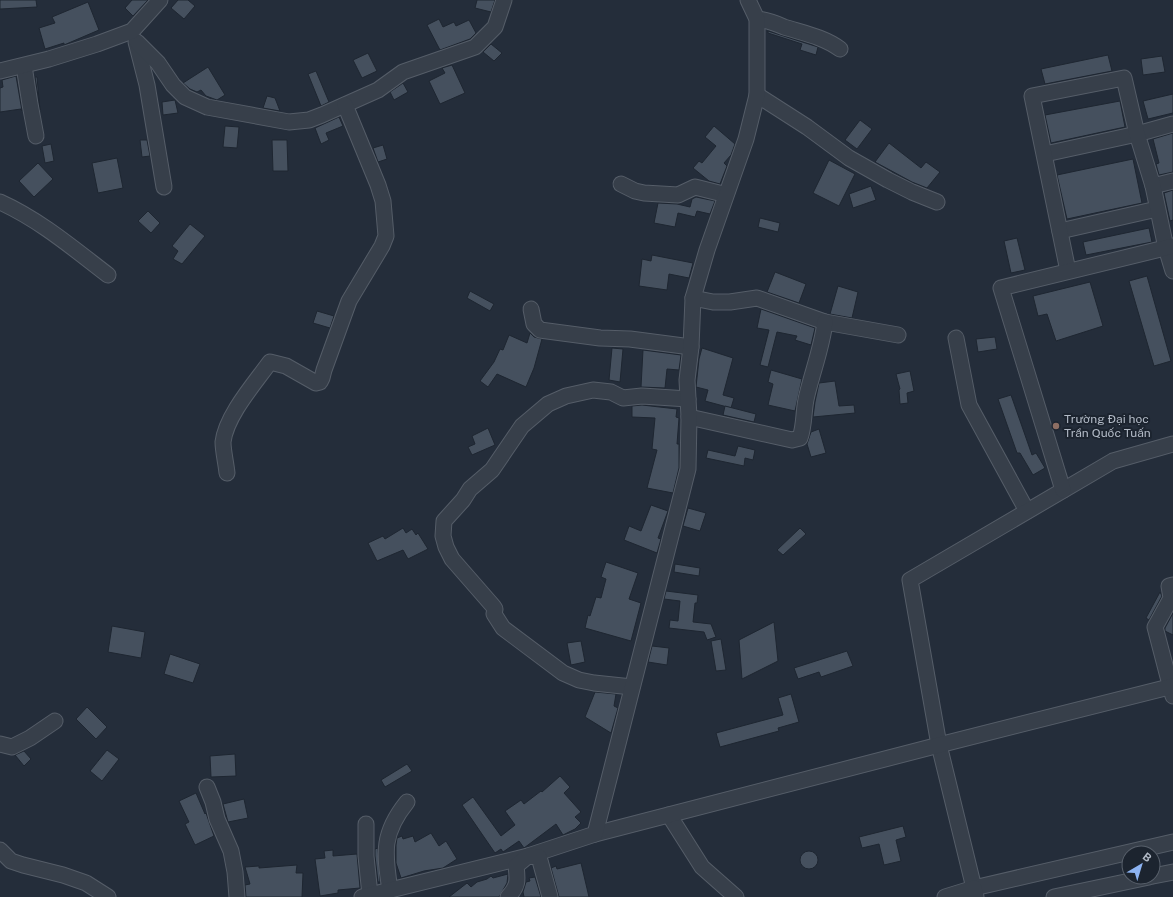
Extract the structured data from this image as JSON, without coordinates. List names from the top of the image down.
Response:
{
  "places": ["Trường Đại học Trần Quốc Tuấn"],
  "north": "top right"
}
